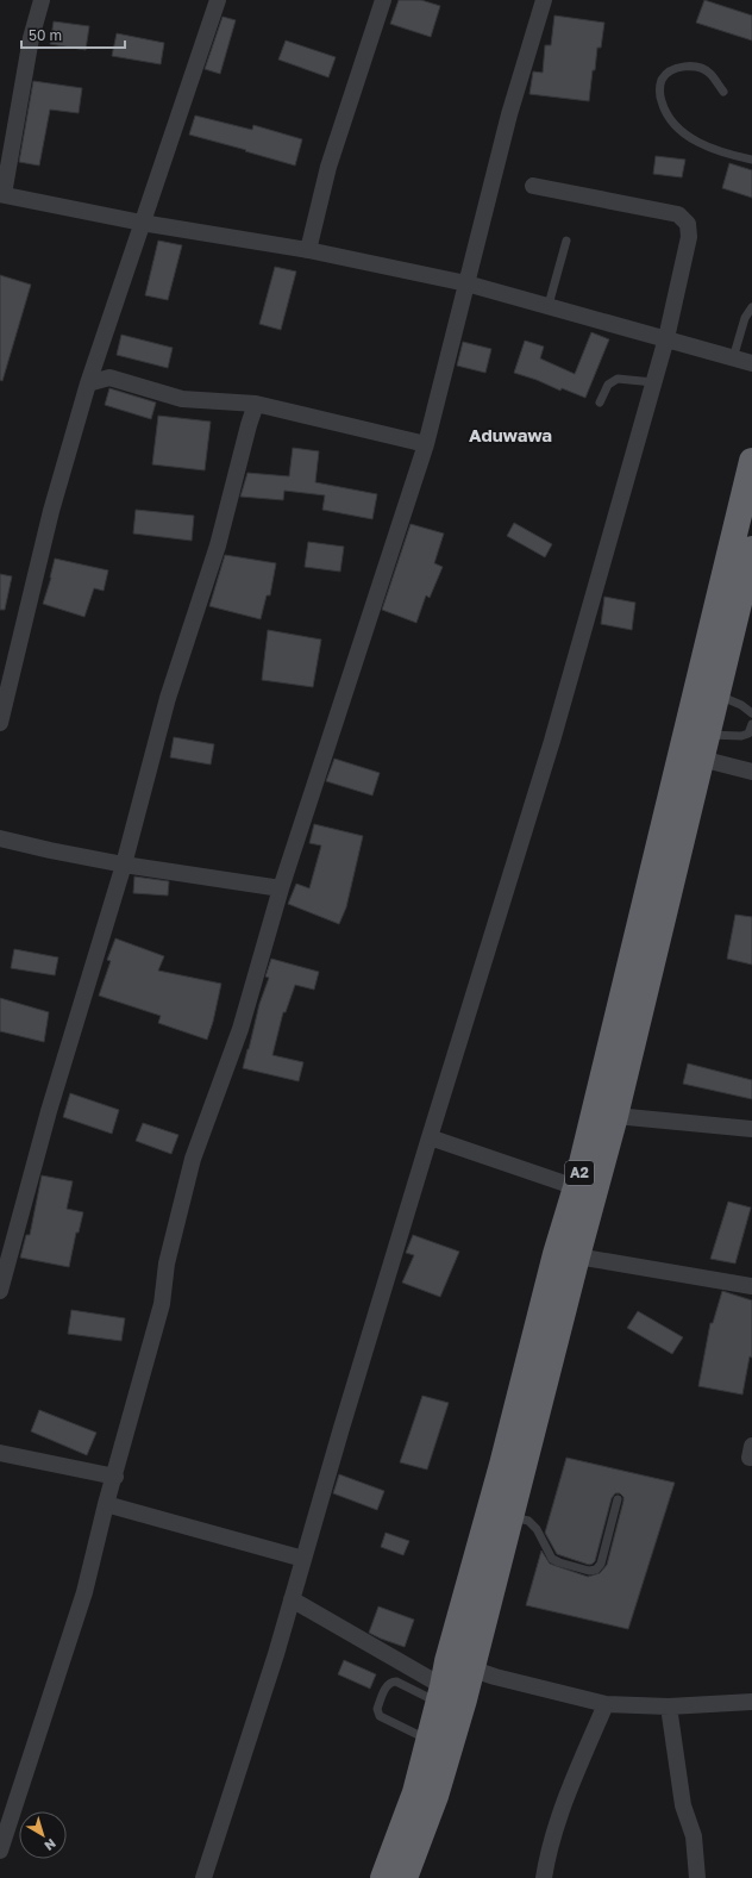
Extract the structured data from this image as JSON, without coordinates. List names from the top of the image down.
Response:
{
  "streets": {
    "highway": ["A2"]
  },
  "districts": ["Aduwawa"],
  "scale_bar": "50 m",
  "north": "bottom right"
}
